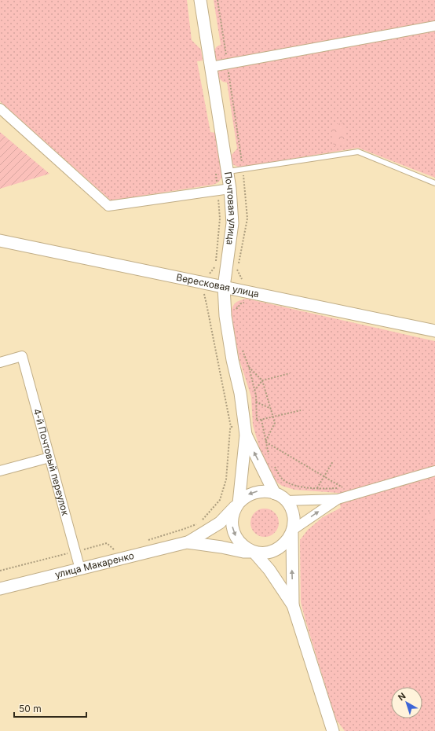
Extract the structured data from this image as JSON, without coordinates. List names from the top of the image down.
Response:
{
  "streets": {
    "street": [
      "Почтовая улица",
      "Вересковая улица",
      "4-й Почтовый переулок",
      "улица Макаренко"
    ]
  },
  "crossings": [
    ["Почтовая улица", "Вересковая улица"],
    ["Почтовая улица", "улица Макаренко"],
    ["4-й Почтовый переулок", "улица Макаренко"]
  ],
  "scale_bar": "50 m",
  "north": "top left"
}
